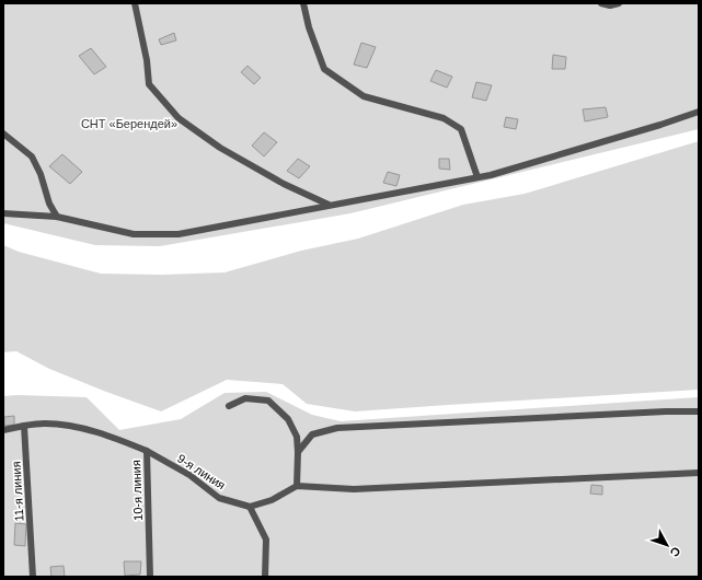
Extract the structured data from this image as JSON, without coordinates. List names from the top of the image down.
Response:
{
  "streets": {
    "lane": ["9-я линия", "10-я линия", "11-я линия"]
  },
  "crossings": [
    ["9-я линия", "10-я линия"],
    ["10-я линия", "11-я линия"]
  ],
  "parks": ["СНТ «Берендей»"],
  "north": "bottom right"
}
